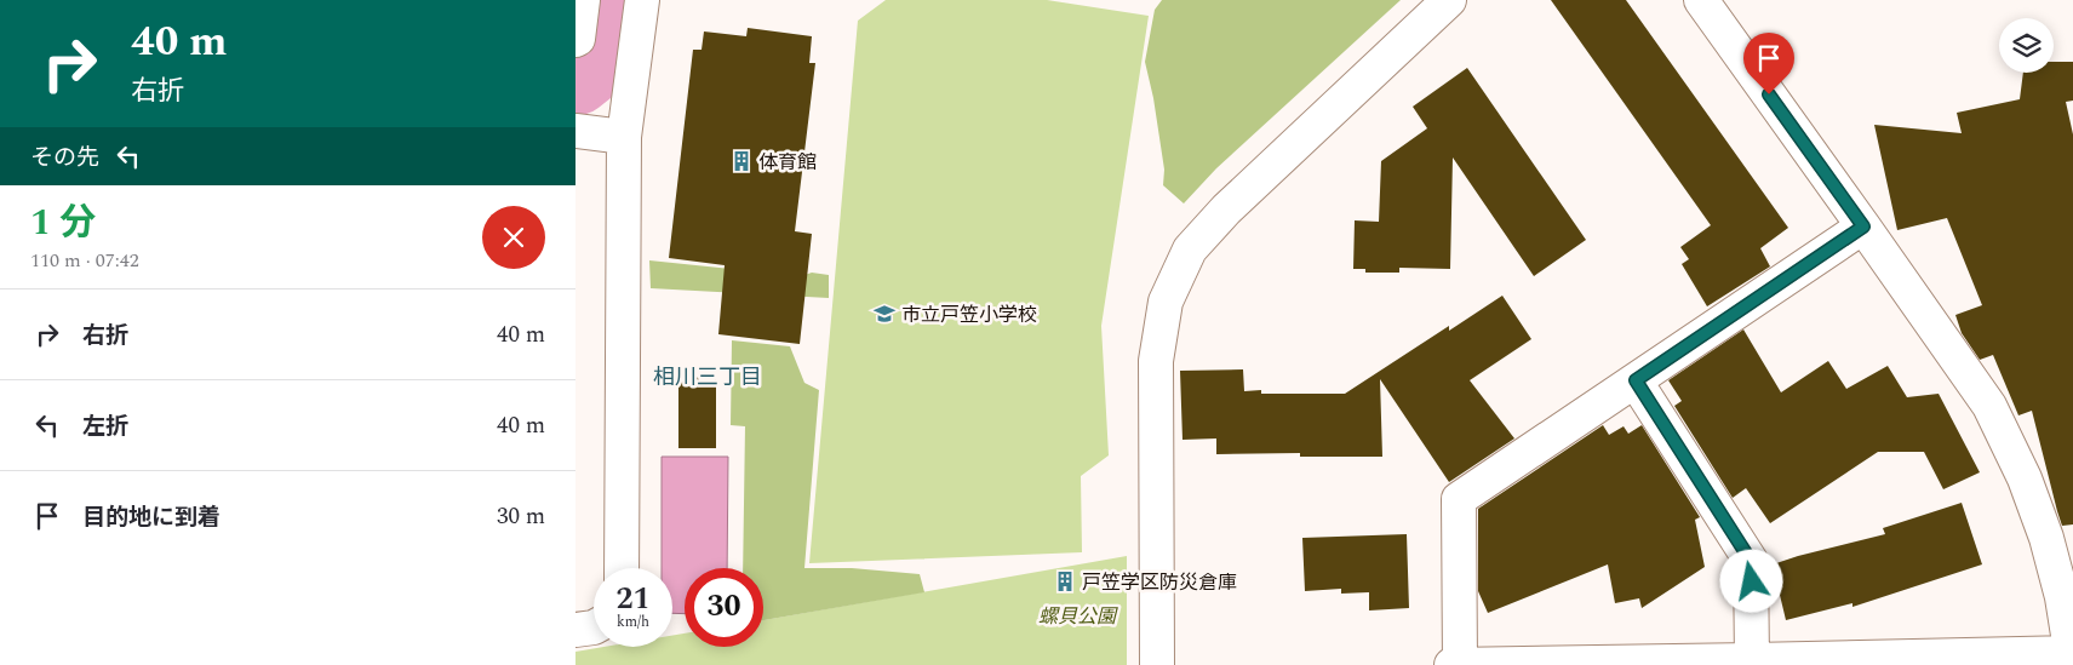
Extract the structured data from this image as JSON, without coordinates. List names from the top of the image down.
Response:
{
  "districts": ["相川三丁目"],
  "parks": ["螺貝公園"],
  "places": {
    "building": ["体育館", "戸笠学区防災倉庫"],
    "school or university": ["市立戸笠小学校"]
  },
  "page": {
    "turn": ["40 m", "右折"],
    "then": "その先",
    "heading": ["1 分", "110 m · 07:42"],
    "list": [
      {
        "name": "右折",
        "value": "40 m"
      },
      {
        "name": "左折",
        "value": "40 m"
      },
      {
        "name": "目的地に到着",
        "value": "30 m"
      }
    ],
    "speed": "21 km/h",
    "limit": "30"
  }
}
